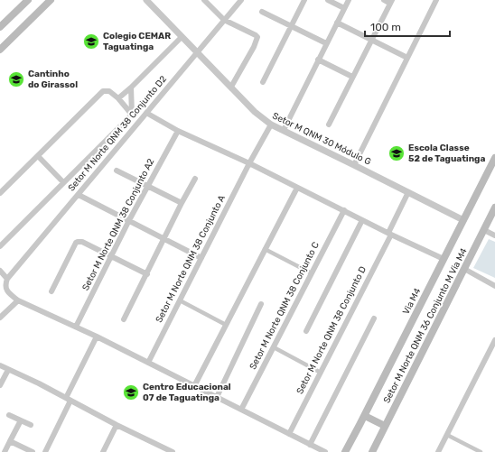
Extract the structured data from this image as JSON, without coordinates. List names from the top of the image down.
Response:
{
  "streets": {
    "main road": ["Via M4", "Setor M Norte QNM 36 Conjunto M Via M4"],
    "street": [
      "Setor M Norte QNM 38 Conjunto D2",
      "Setor M QNM 30 Módulo G",
      "Setor M Norte QNM 38 Conjunto A2",
      "Setor M Norte QNM 38 Conjunto A",
      "Setor M Norte QNM 38 Conjunto C",
      "Setor M Norte QNM 38 Conjunto D"
    ]
  },
  "crossings": [
    ["Setor M Norte QNM 38 Conjunto D2", "Setor M QNM 30 Módulo G"],
    ["Setor M QNM 30 Módulo G", "Setor M Norte QNM 38 Conjunto A"],
    ["Setor M QNM 30 Módulo G", "Via M4"],
    ["Setor M QNM 30 Módulo G", "Setor M Norte QNM 38 Conjunto D"]
  ],
  "places": {
    "school or university": [
      "Colegio CEMAR Taguatinga",
      "Cantinho do Girassol",
      "Escola Classe 52 de Taguatinga",
      "Centro Educacional 07 de Taguatinga"
    ]
  },
  "scale_bar": "100 m"
}
